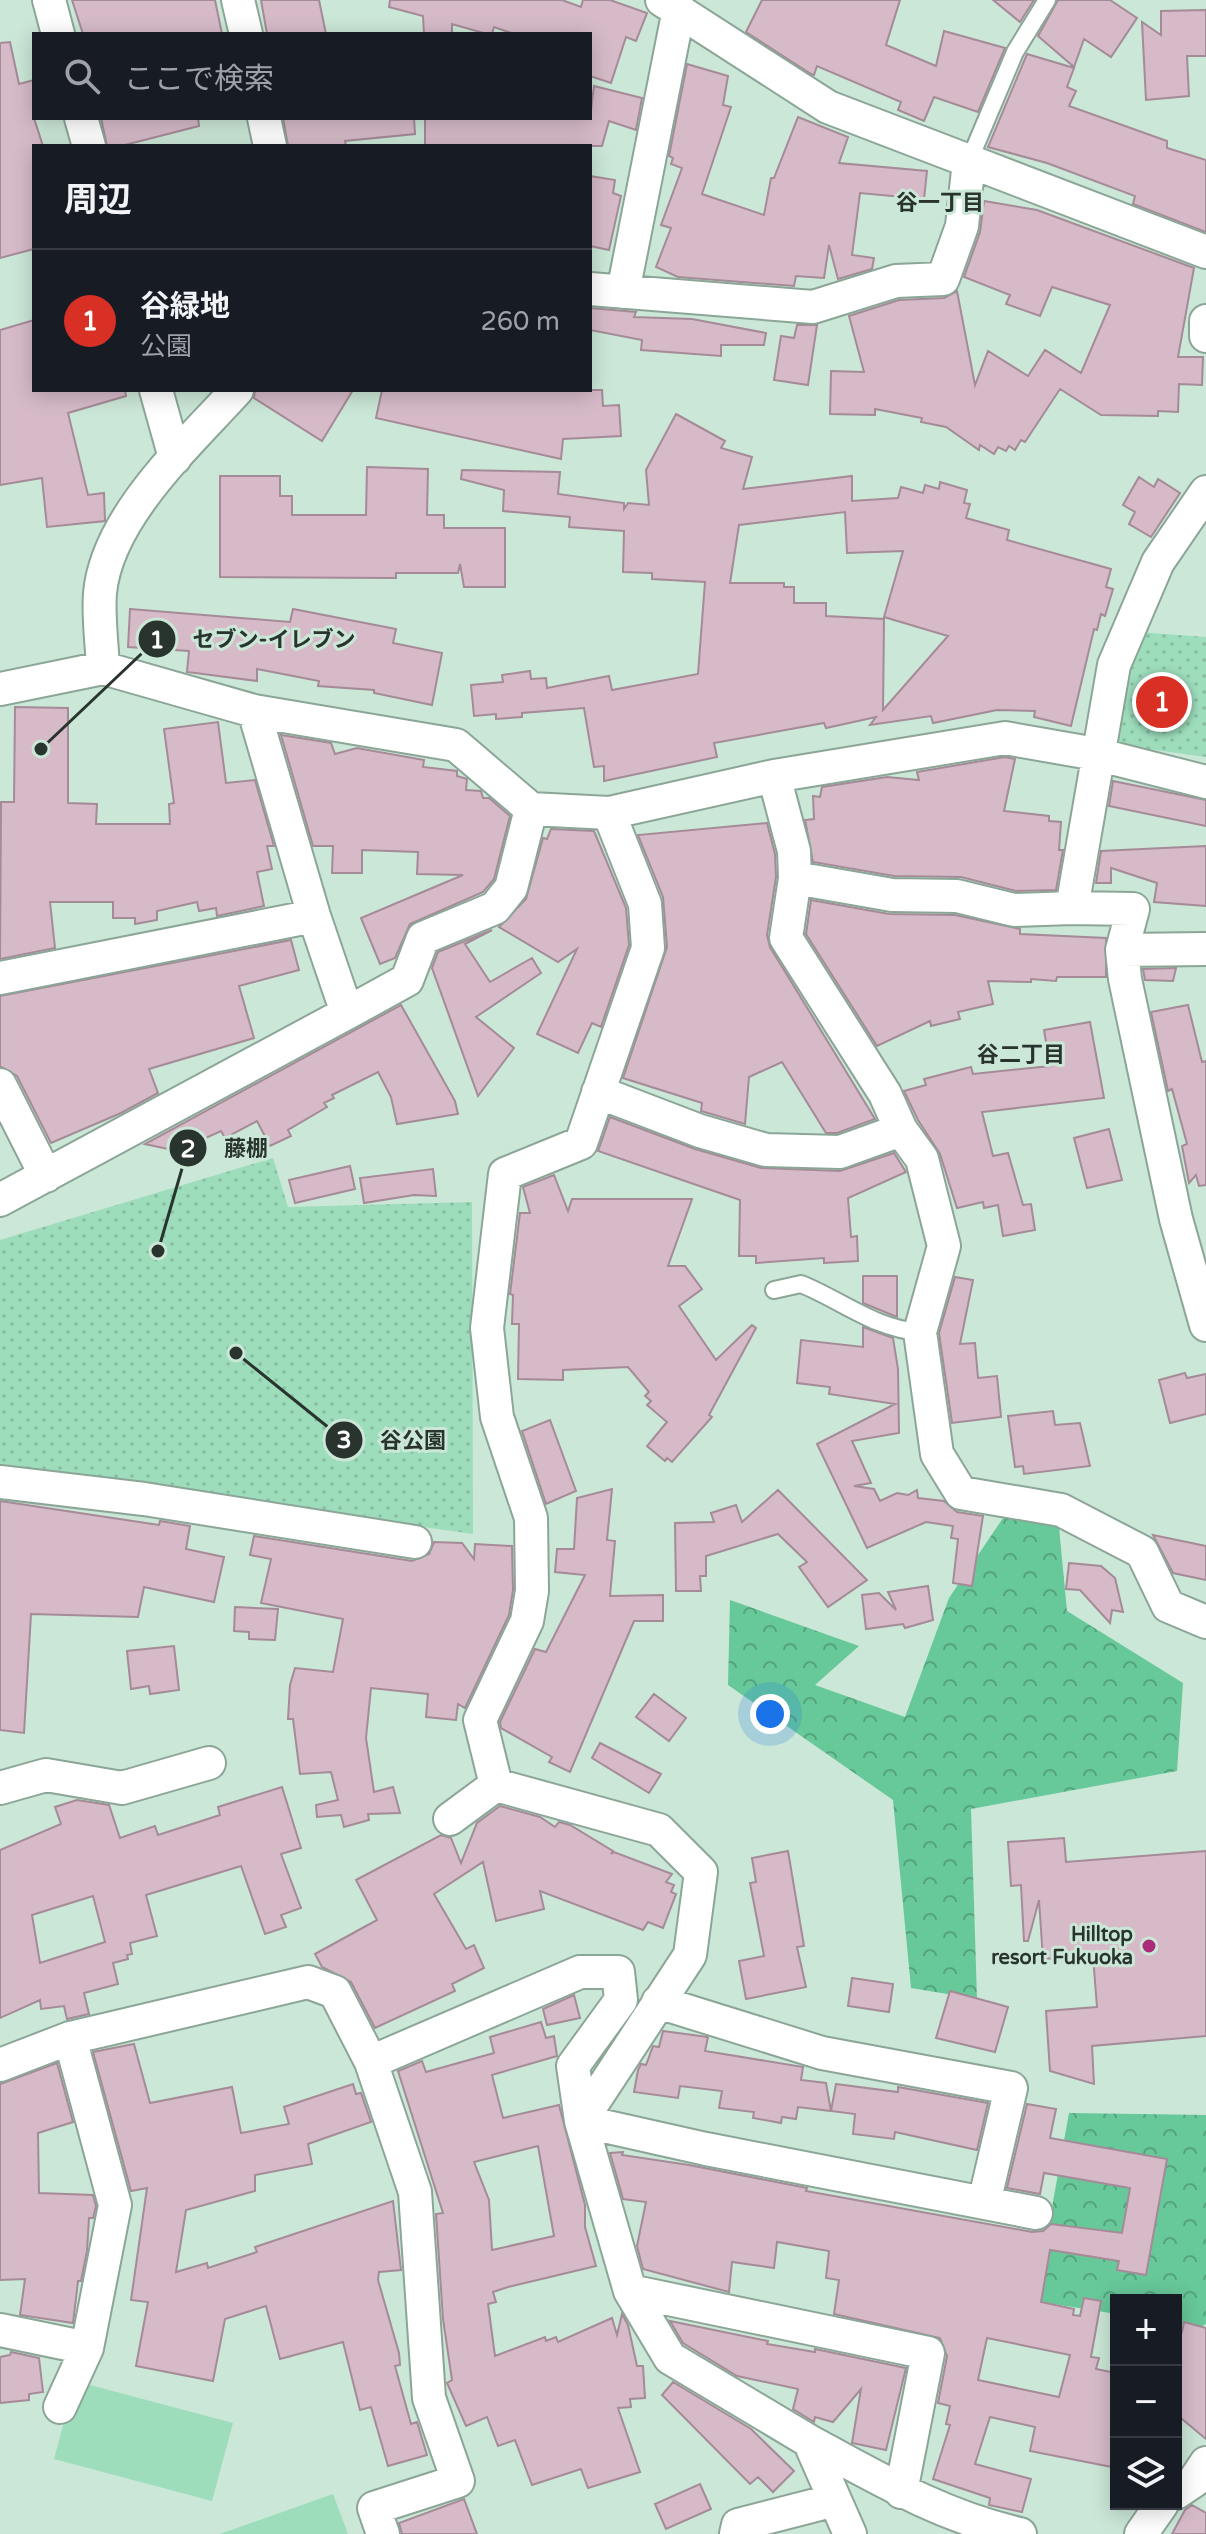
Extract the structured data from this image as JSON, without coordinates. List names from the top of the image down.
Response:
{
  "districts": ["谷一丁目", "谷二丁目"],
  "places": [
    "セブン-イレブン",
    "藤棚",
    "谷公園",
    "Hilltop resort Fukuoka"
  ],
  "page": {
    "search": "ここで検索",
    "heading": "周辺",
    "list": [
      {
        "mark": "1",
        "name": "谷緑地",
        "note": "公園",
        "value": "260 m"
      }
    ],
    "pins": "1",
    "map_buttons": ["+", "−"]
  }
}
